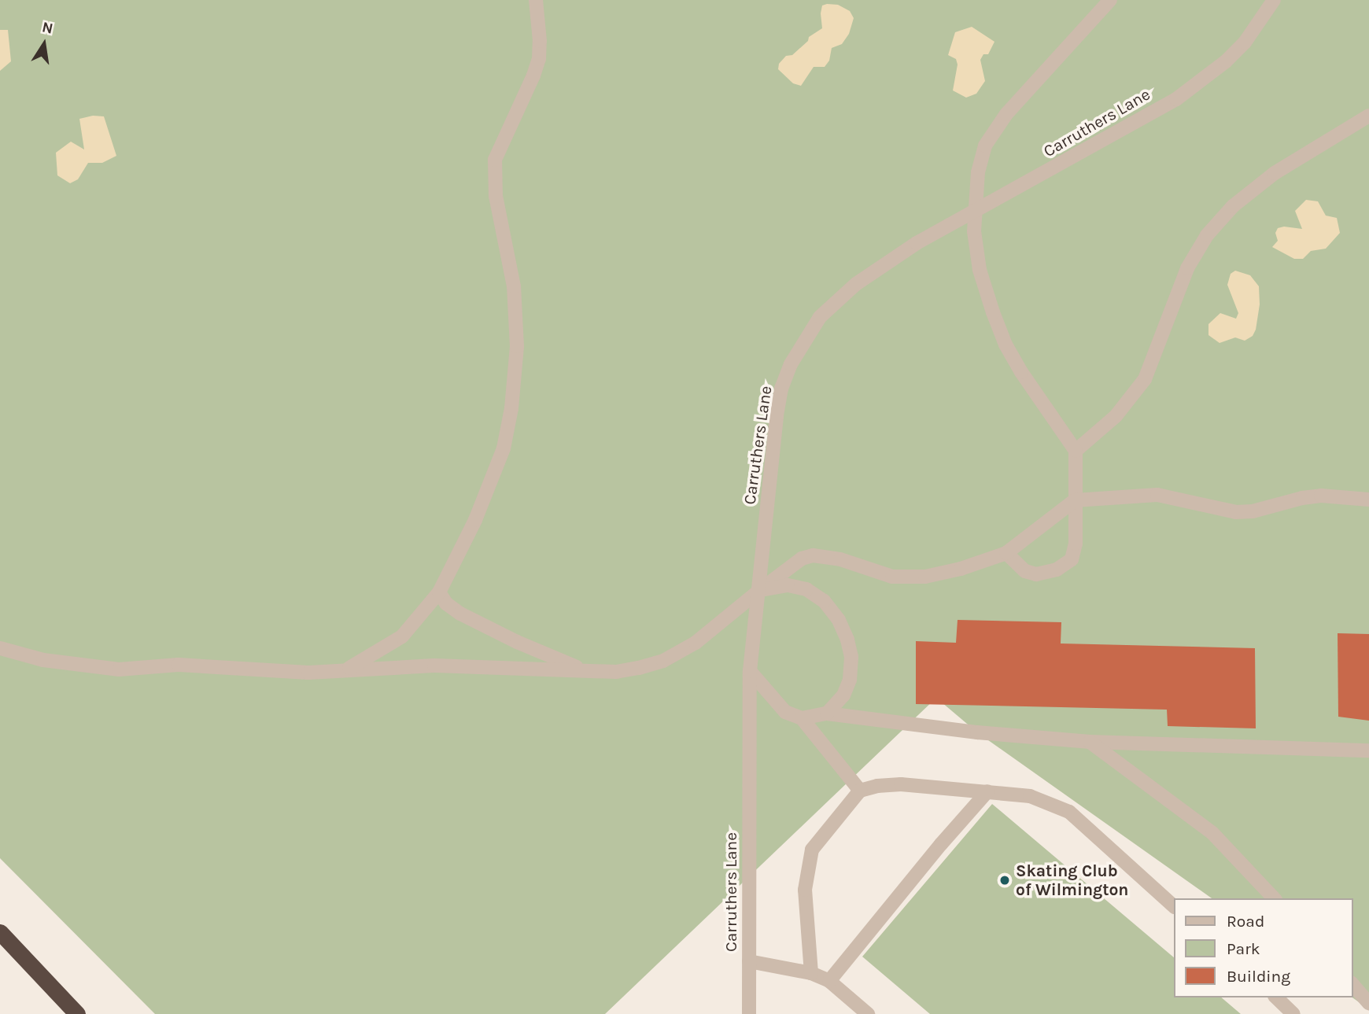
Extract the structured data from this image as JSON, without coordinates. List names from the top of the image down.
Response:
{
  "streets": {
    "street": ["Carruthers Lane"]
  },
  "places": ["Skating Club of Wilmington"],
  "legend": ["Road", "Park", "Building"],
  "north": "top"
}
